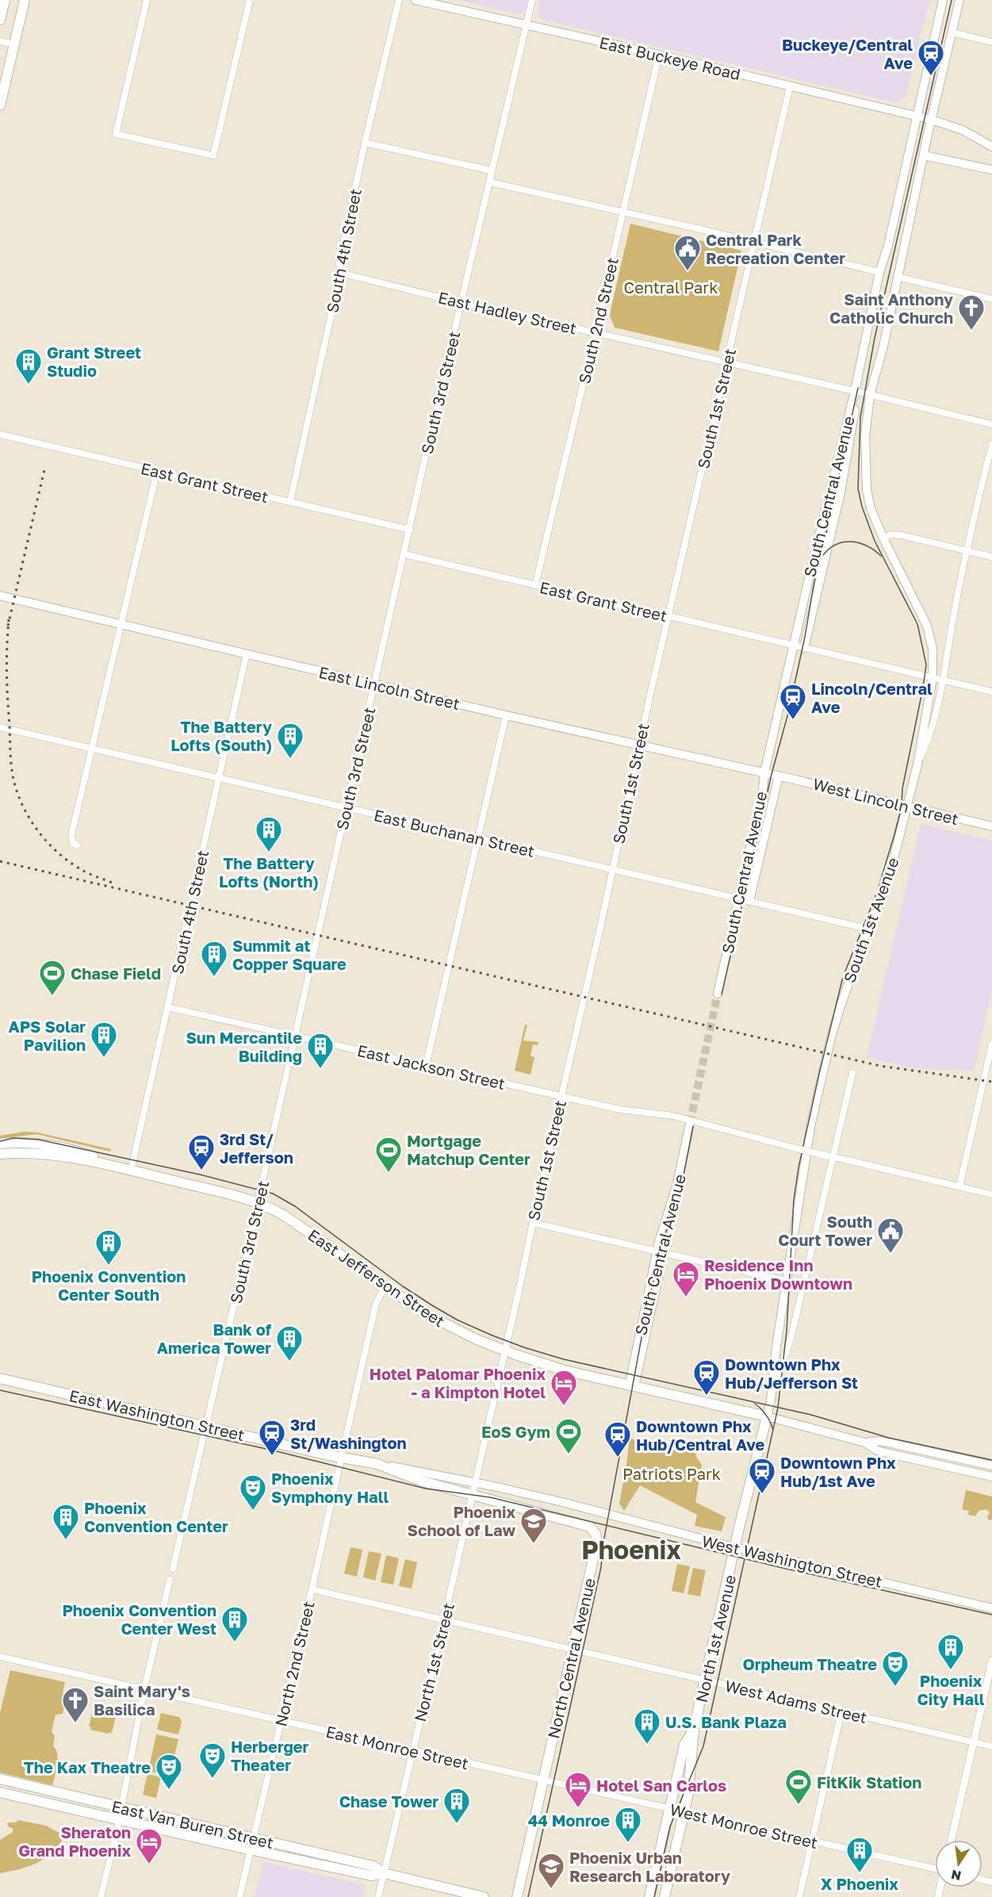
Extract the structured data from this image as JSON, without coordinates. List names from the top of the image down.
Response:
{
  "streets": {
    "main road": [
      "East Buckeye Road",
      "South Central Avenue",
      "East Lincoln Street",
      "West Lincoln Street",
      "South 1st Avenue",
      "East Jefferson Street",
      "East Washington Street",
      "West Washington Street",
      "North 1st Avenue",
      "North Central Avenue",
      "East Van Buren Street"
    ],
    "street": [
      "South 4th Street",
      "East Hadley Street",
      "South 2nd Street",
      "South 3rd Street",
      "South 1st Street",
      "East Grant Street",
      "East Buchanan Street",
      "East Jackson Street",
      "North 1st Street",
      "North 2nd Street",
      "West Adams Street",
      "East Monroe Street",
      "West Monroe Street"
    ]
  },
  "crossings": [
    ["East Buckeye Road", "South 2nd Street"],
    ["East Buckeye Road", "South 3rd Street"],
    ["East Buckeye Road", "South 1st Street"],
    ["East Buckeye Road", "South Central Avenue"],
    ["South 4th Street", "East Hadley Street"],
    ["South 4th Street", "East Grant Street"],
    ["South 4th Street", "East Lincoln Street"],
    ["South 4th Street", "East Buchanan Street"],
    ["South 4th Street", "East Jackson Street"],
    ["South 4th Street", "East Jefferson Street"],
    ["East Hadley Street", "South 2nd Street"],
    ["East Hadley Street", "South 3rd Street"],
    ["East Hadley Street", "South 1st Street"],
    ["East Hadley Street", "South Central Avenue"],
    ["South 2nd Street", "East Grant Street"],
    ["South 3rd Street", "East Grant Street"],
    ["South 3rd Street", "East Lincoln Street"],
    ["South 3rd Street", "East Buchanan Street"],
    ["South 3rd Street", "East Jackson Street"],
    ["South 3rd Street", "East Jefferson Street"],
    ["South 3rd Street", "East Washington Street"],
    ["South 1st Street", "East Grant Street"],
    ["South 1st Street", "East Lincoln Street"],
    ["South 1st Street", "East Buchanan Street"],
    ["South 1st Street", "East Jackson Street"],
    ["South 1st Street", "East Jefferson Street"],
    ["South 1st Street", "East Washington Street"],
    ["South 1st Street", "North 1st Street"],
    ["East Grant Street", "South Central Avenue"],
    ["East Grant Street", "South 1st Avenue"],
    ["South Central Avenue", "East Lincoln Street"],
    ["South Central Avenue", "East Buchanan Street"],
    ["South Central Avenue", "South 1st Avenue"],
    ["South Central Avenue", "East Jackson Street"],
    ["East Lincoln Street", "West Lincoln Street"],
    ["West Lincoln Street", "South 1st Avenue"],
    ["East Buchanan Street", "South 1st Avenue"],
    ["South 1st Avenue", "East Jackson Street"],
    ["South 1st Avenue", "East Jefferson Street"],
    ["South 1st Avenue", "West Washington Street"],
    ["South 1st Avenue", "North 1st Avenue"],
    ["East Washington Street", "West Washington Street"],
    ["East Washington Street", "North Central Avenue"],
    ["East Washington Street", "North 1st Street"],
    ["East Washington Street", "North 2nd Street"],
    ["West Washington Street", "North 1st Avenue"],
    ["North 1st Avenue", "West Adams Street"],
    ["North 1st Avenue", "West Monroe Street"],
    ["North Central Avenue", "North 1st Street"],
    ["North Central Avenue", "West Adams Street"],
    ["North Central Avenue", "East Monroe Street"],
    ["North Central Avenue", "West Monroe Street"],
    ["North 1st Street", "West Adams Street"],
    ["North 1st Street", "East Monroe Street"],
    ["North 1st Street", "East Van Buren Street"],
    ["North 2nd Street", "West Adams Street"],
    ["North 2nd Street", "East Monroe Street"],
    ["North 2nd Street", "East Van Buren Street"],
    ["East Monroe Street", "West Monroe Street"]
  ],
  "districts": ["Phoenix"],
  "parks": ["Central Park", "Patriots Park"],
  "places": {
    "station": [
      "Buckeye/Central Ave",
      "Lincoln/Central Ave",
      "3rd St/ Jefferson",
      "Downtown Phx Hub/Jefferson St",
      "3rd St/Washington",
      "Downtown Phx Hub/Central Ave",
      "Downtown Phx Hub/1st Ave"
    ],
    "public building": ["Central Park Recreation Center", "South Court Tower"],
    "church": ["Saint Anthony Catholic Church", "Saint Mary's Basilica"],
    "building": [
      "Grant Street Studio",
      "The Battery Lofts (South)",
      "The Battery Lofts (North)",
      "Summit at Copper Square",
      "APS Solar Pavilion",
      "Sun Mercantile Building",
      "Phoenix Convention Center South",
      "Bank of America Tower",
      "Phoenix Convention Center",
      "Phoenix Convention Center West",
      "Phoenix City Hall",
      "U.S. Bank Plaza",
      "Chase Tower",
      "44 Monroe",
      "X Phoenix"
    ],
    "sports": [
      "Chase Field",
      "Mortgage Matchup Center",
      "EoS Gym",
      "FitKik Station"
    ],
    "hotel": [
      "Residence Inn Phoenix Downtown",
      "Hotel Palomar Phoenix - a Kimpton Hotel",
      "Hotel San Carlos",
      "Sheraton Grand Phoenix"
    ],
    "theatre": [
      "Phoenix Symphony Hall",
      "Orpheum Theatre",
      "Herberger Theater",
      "The Kax Theatre"
    ],
    "school or university": ["Phoenix School of Law", "Phoenix Urban Research Laboratory"]
  },
  "north": "bottom"
}
